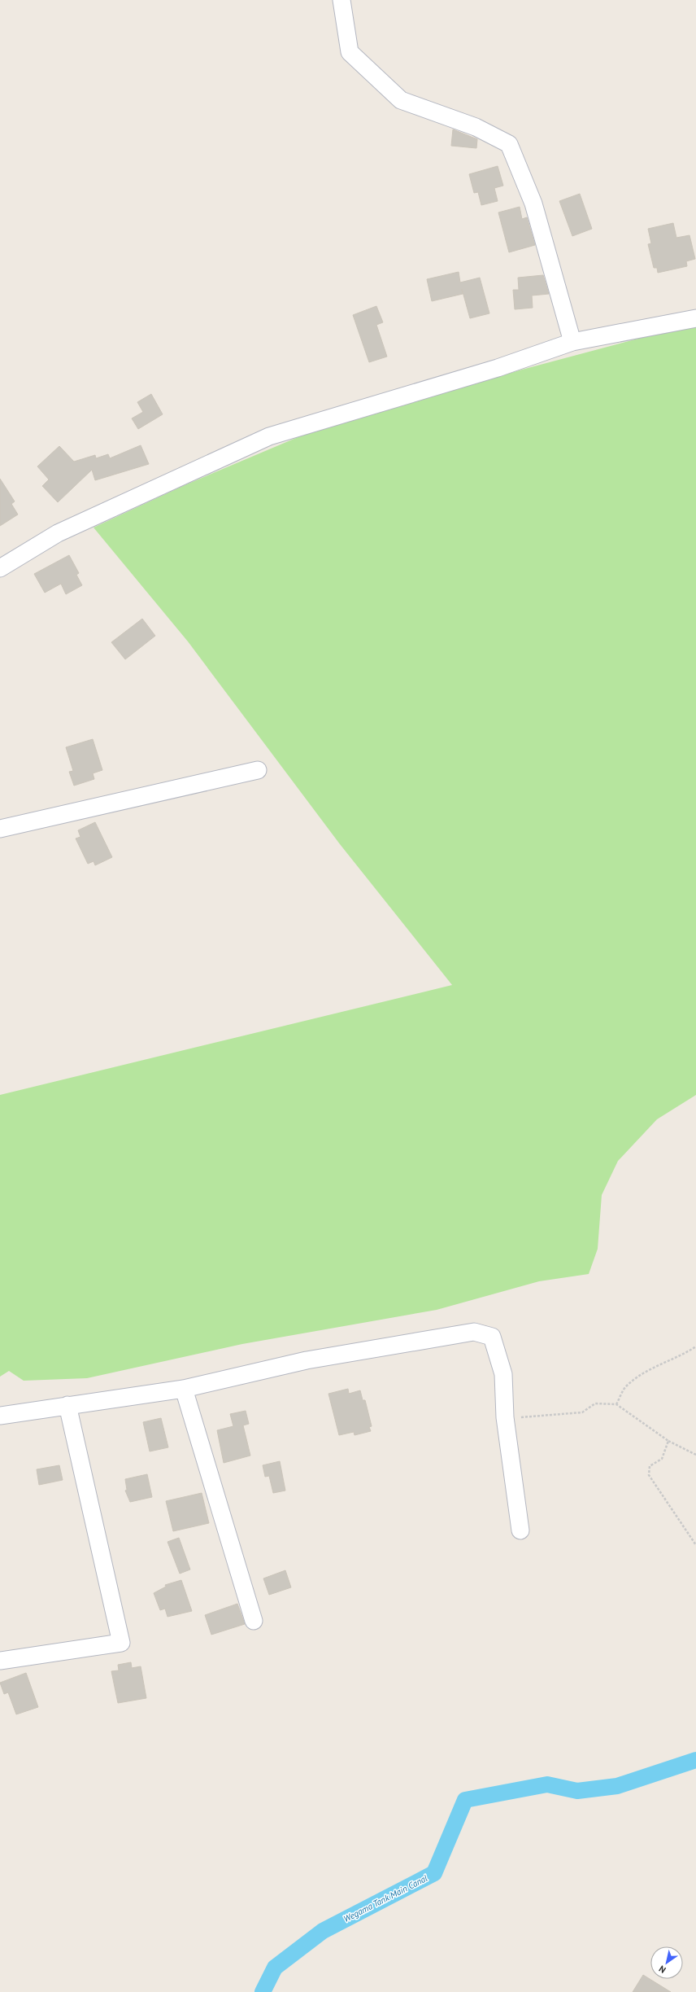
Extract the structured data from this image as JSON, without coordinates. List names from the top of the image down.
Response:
{
  "water": ["Wegama Tank Main Canal"],
  "north": "bottom left"
}
